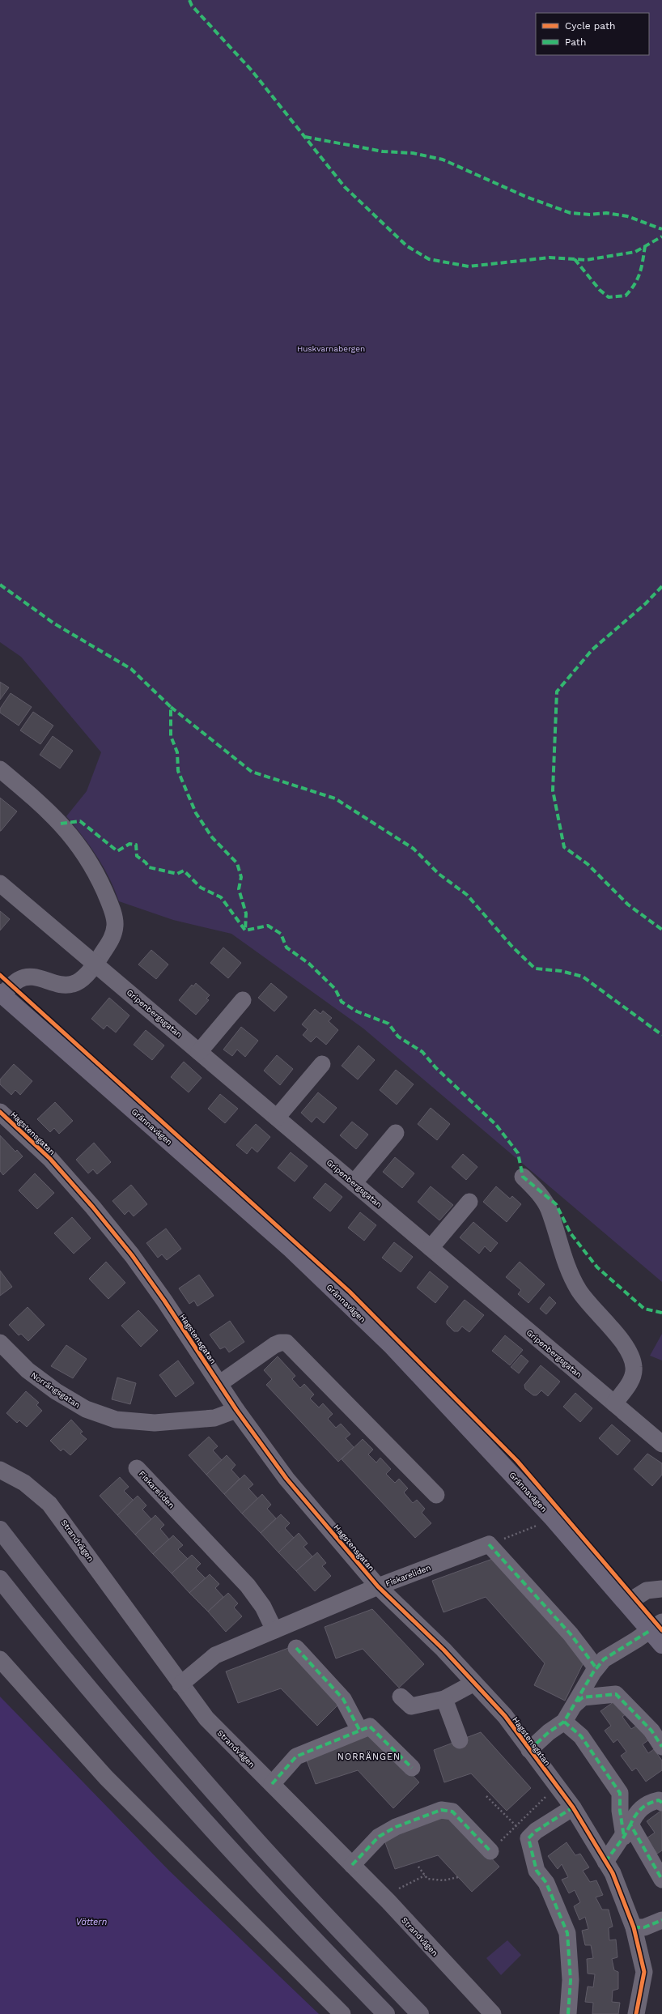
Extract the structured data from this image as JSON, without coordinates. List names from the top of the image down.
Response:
{
  "streets": {
    "main road": ["Grännavägen"],
    "street": [
      "Gripenbergsgatan",
      "Hagstensgatan",
      "Norrängsgatan",
      "Fiskareliden",
      "Strandvägen"
    ]
  },
  "crossings": [
    ["Hagstensgatan", "Norrängsgatan"],
    ["Hagstensgatan", "Fiskareliden"],
    ["Fiskareliden", "Strandvägen"]
  ],
  "districts": ["NORRÄNGEN"],
  "water": ["Vättern"],
  "parks": ["Huskvarnabergen"],
  "legend": ["Cycle path", "Path"]
}
